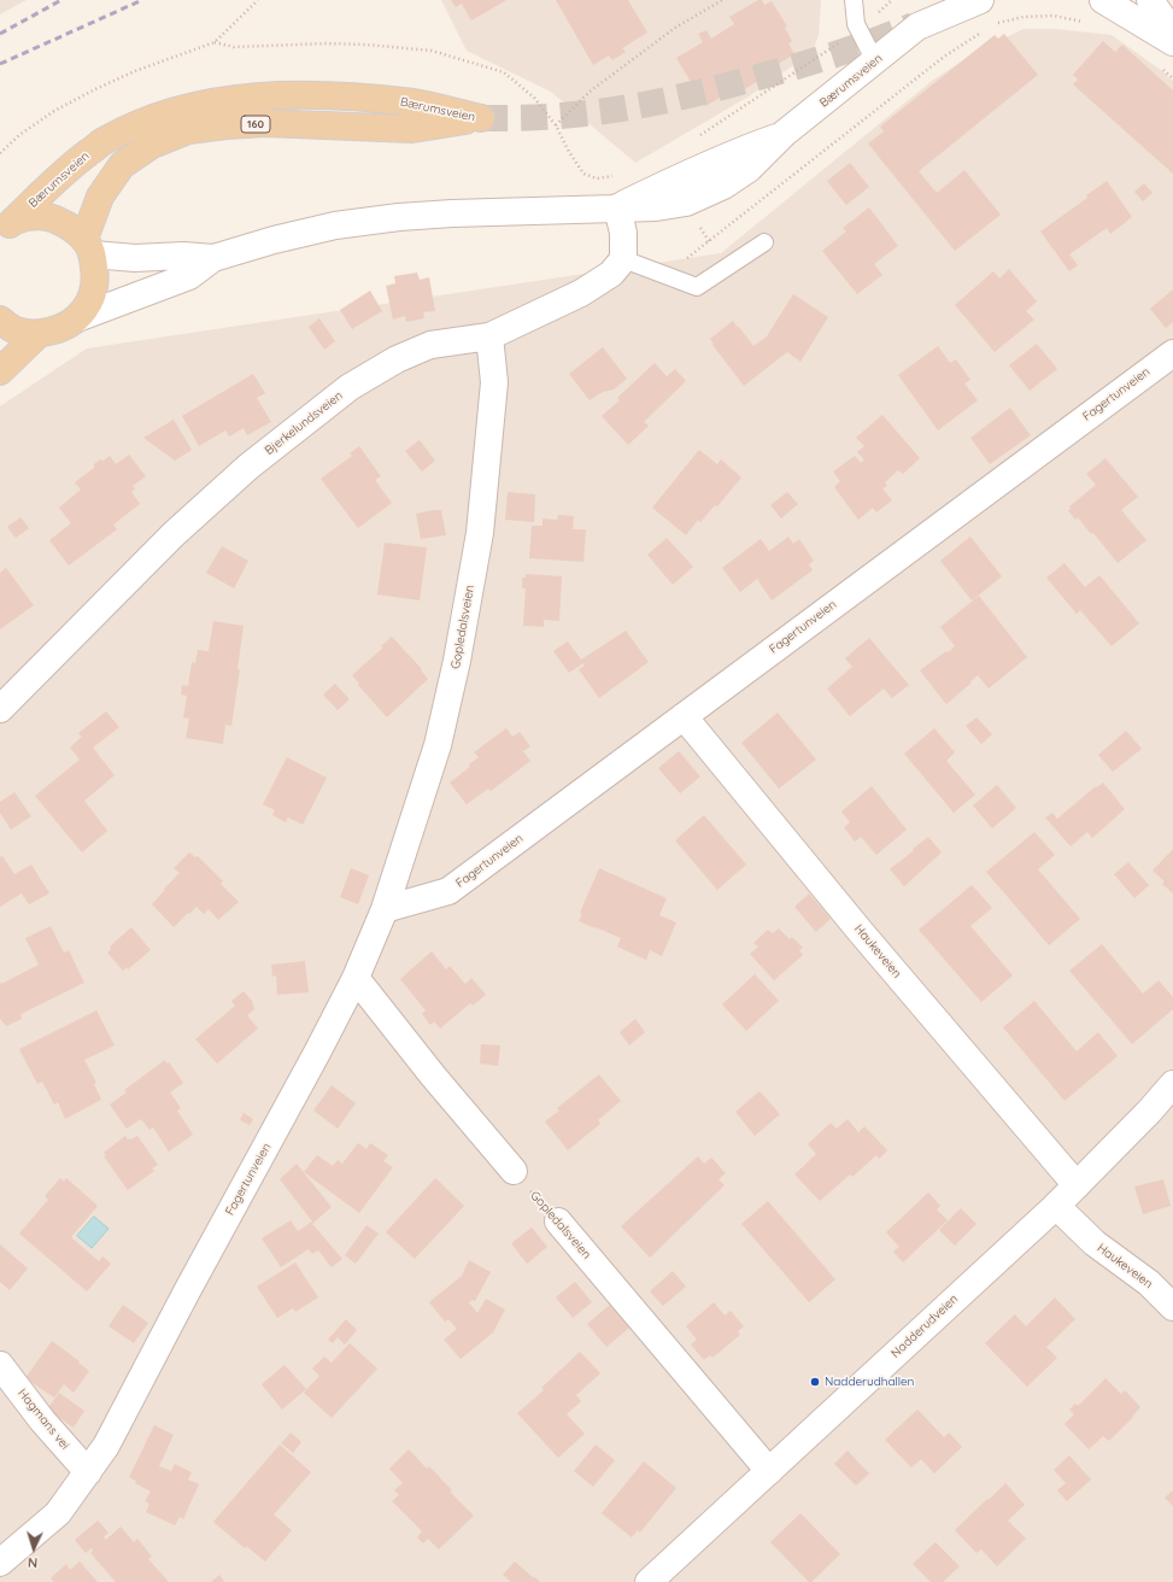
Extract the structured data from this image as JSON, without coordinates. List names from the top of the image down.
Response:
{
  "streets": {
    "main road": ["Bærumsveien", "160"],
    "street": [
      "Fagertunveien",
      "Bjerkelundsveien",
      "Gopledalsveien",
      "Haukeveien",
      "Nadderudveien",
      "Hagmans vei"
    ]
  },
  "crossings": [
    ["Bærumsveien", "160"],
    ["Fagertunveien", "Gopledalsveien"],
    ["Fagertunveien", "Haukeveien"],
    ["Fagertunveien", "Hagmans vei"],
    ["Bjerkelundsveien", "Gopledalsveien"],
    ["Gopledalsveien", "Nadderudveien"],
    ["Haukeveien", "Nadderudveien"]
  ],
  "places": ["Nadderudhallen"],
  "north": "bottom"
}
